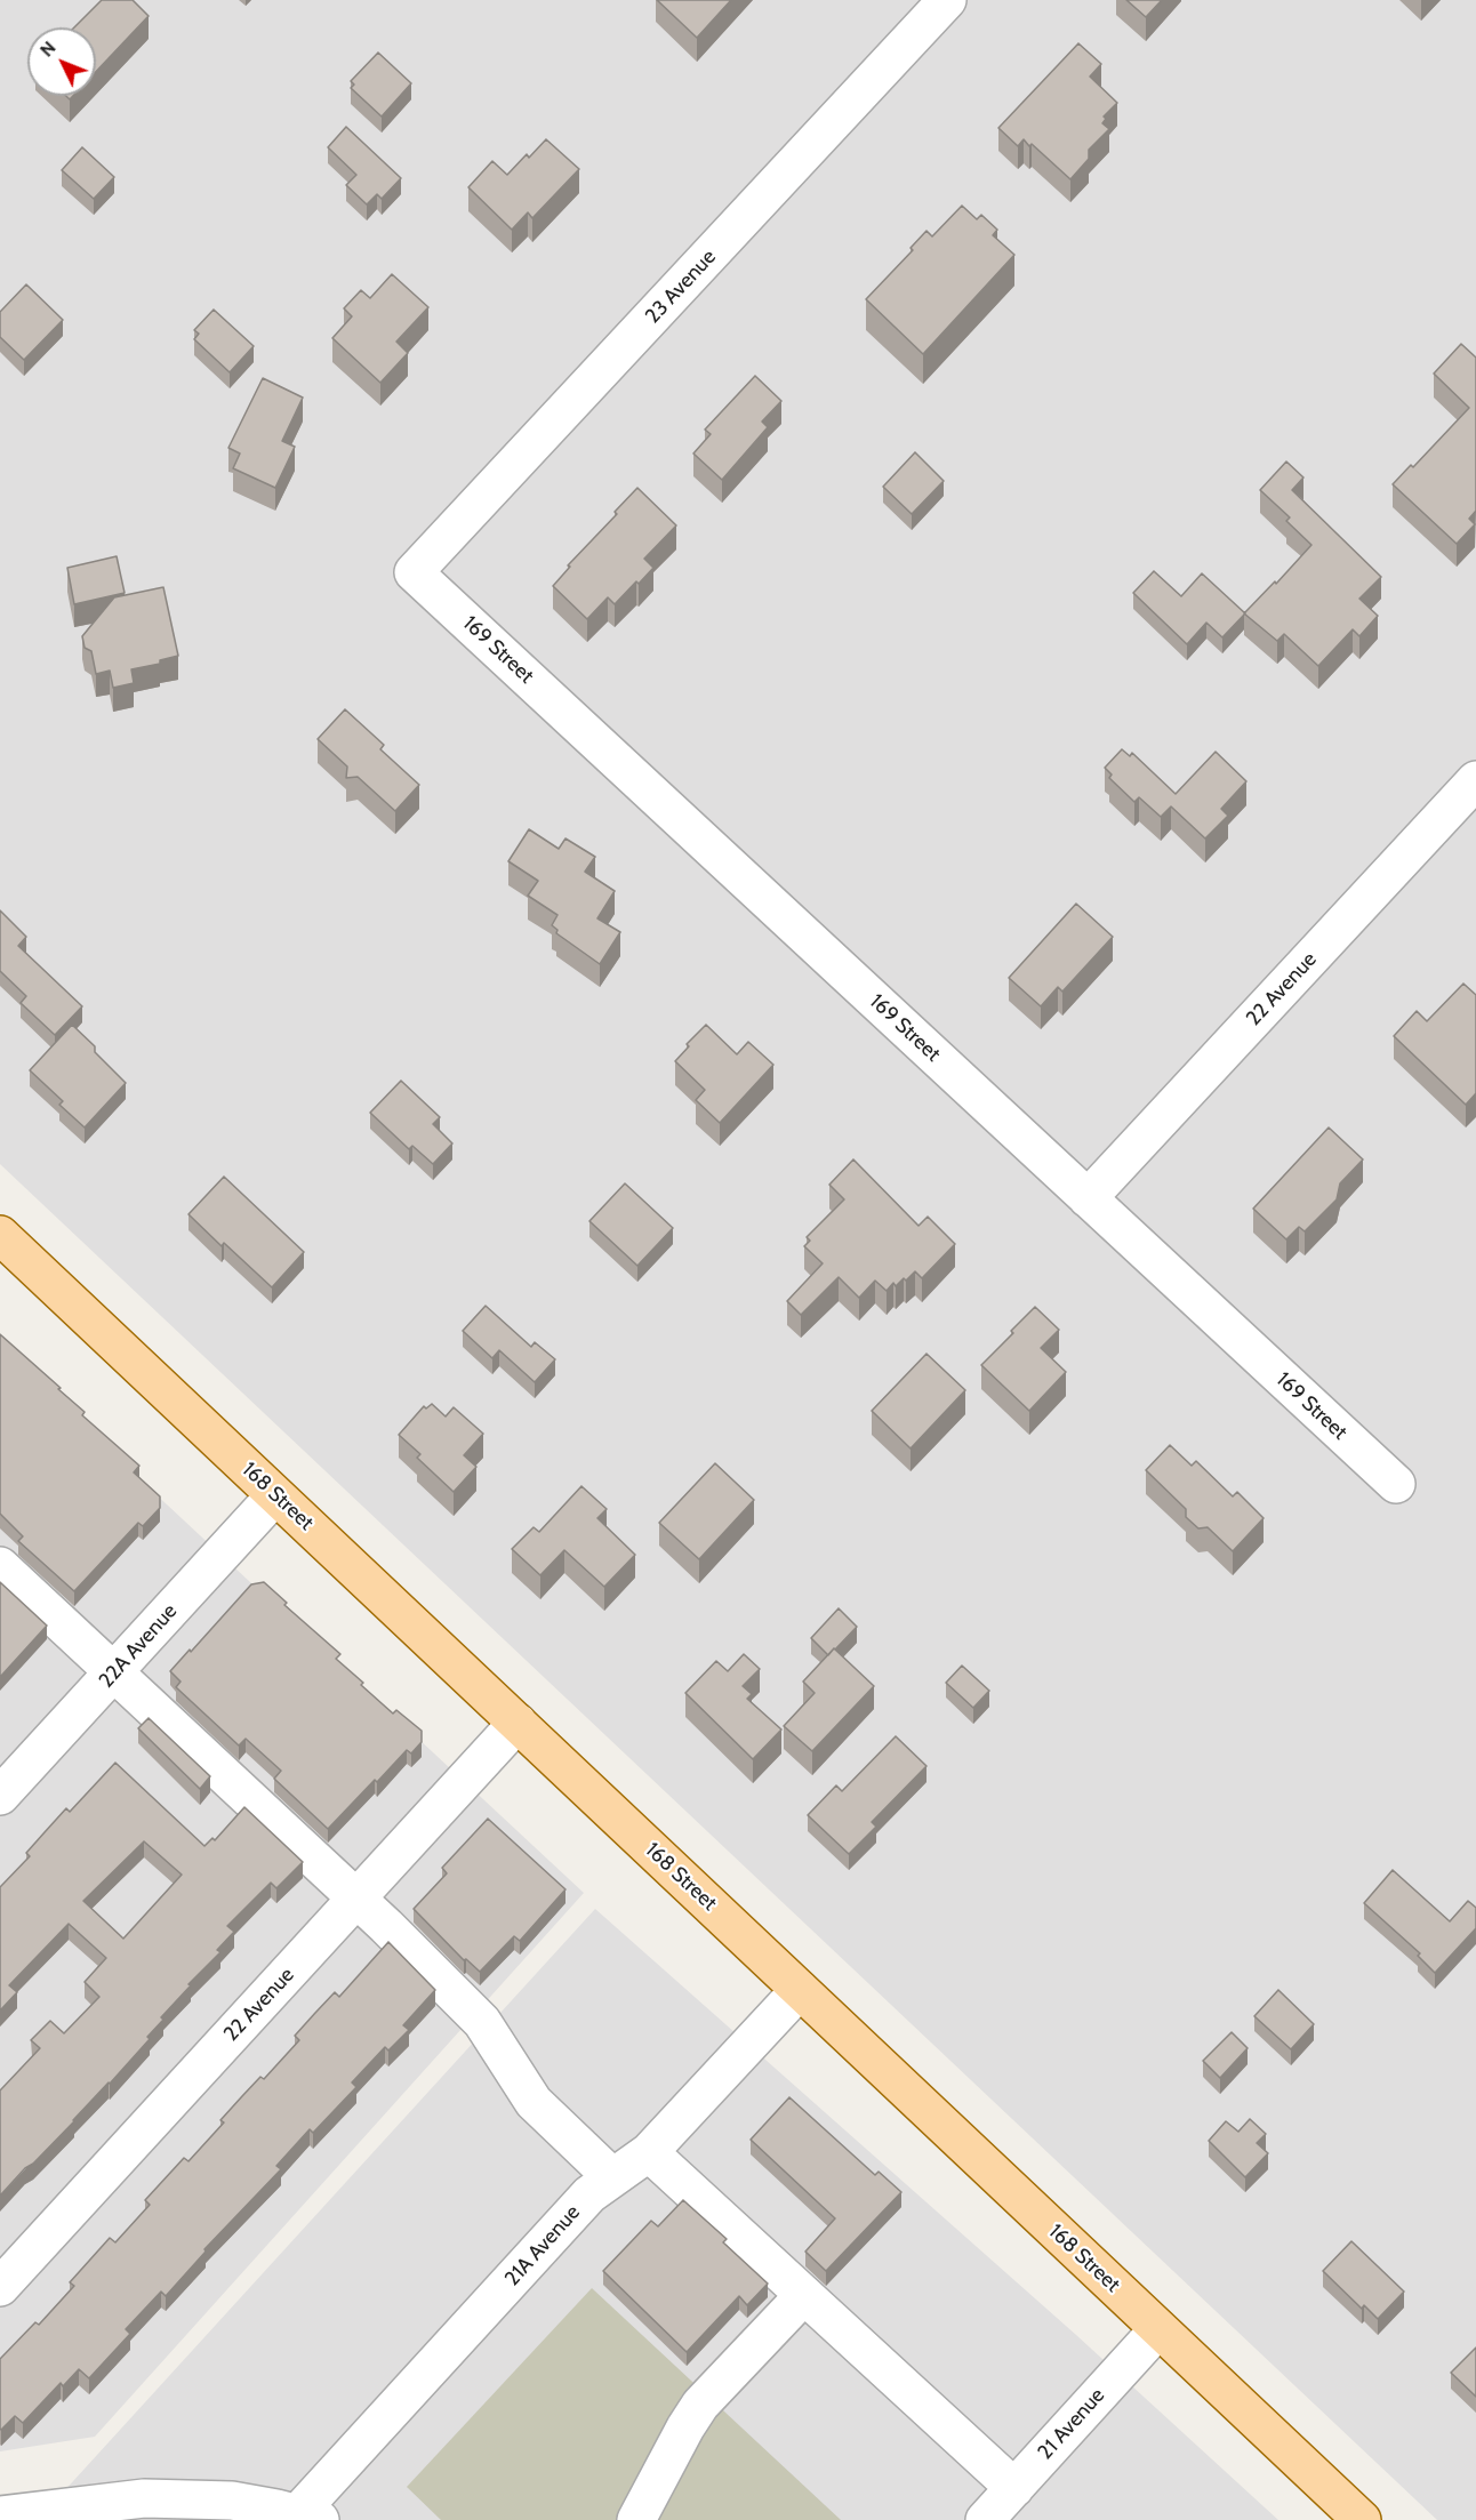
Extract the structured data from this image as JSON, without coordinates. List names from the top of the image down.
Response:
{
  "streets": {
    "main road": ["168 Street"],
    "street": [
      "23 Avenue",
      "169 Street",
      "22 Avenue",
      "22A Avenue",
      "21A Avenue",
      "21 Avenue"
    ]
  },
  "crossings": [
    ["23 Avenue", "169 Street"],
    ["169 Street", "22 Avenue"],
    ["22 Avenue", "168 Street"],
    ["168 Street", "22A Avenue"],
    ["168 Street", "21A Avenue"],
    ["168 Street", "21 Avenue"]
  ],
  "north": "top left"
}
